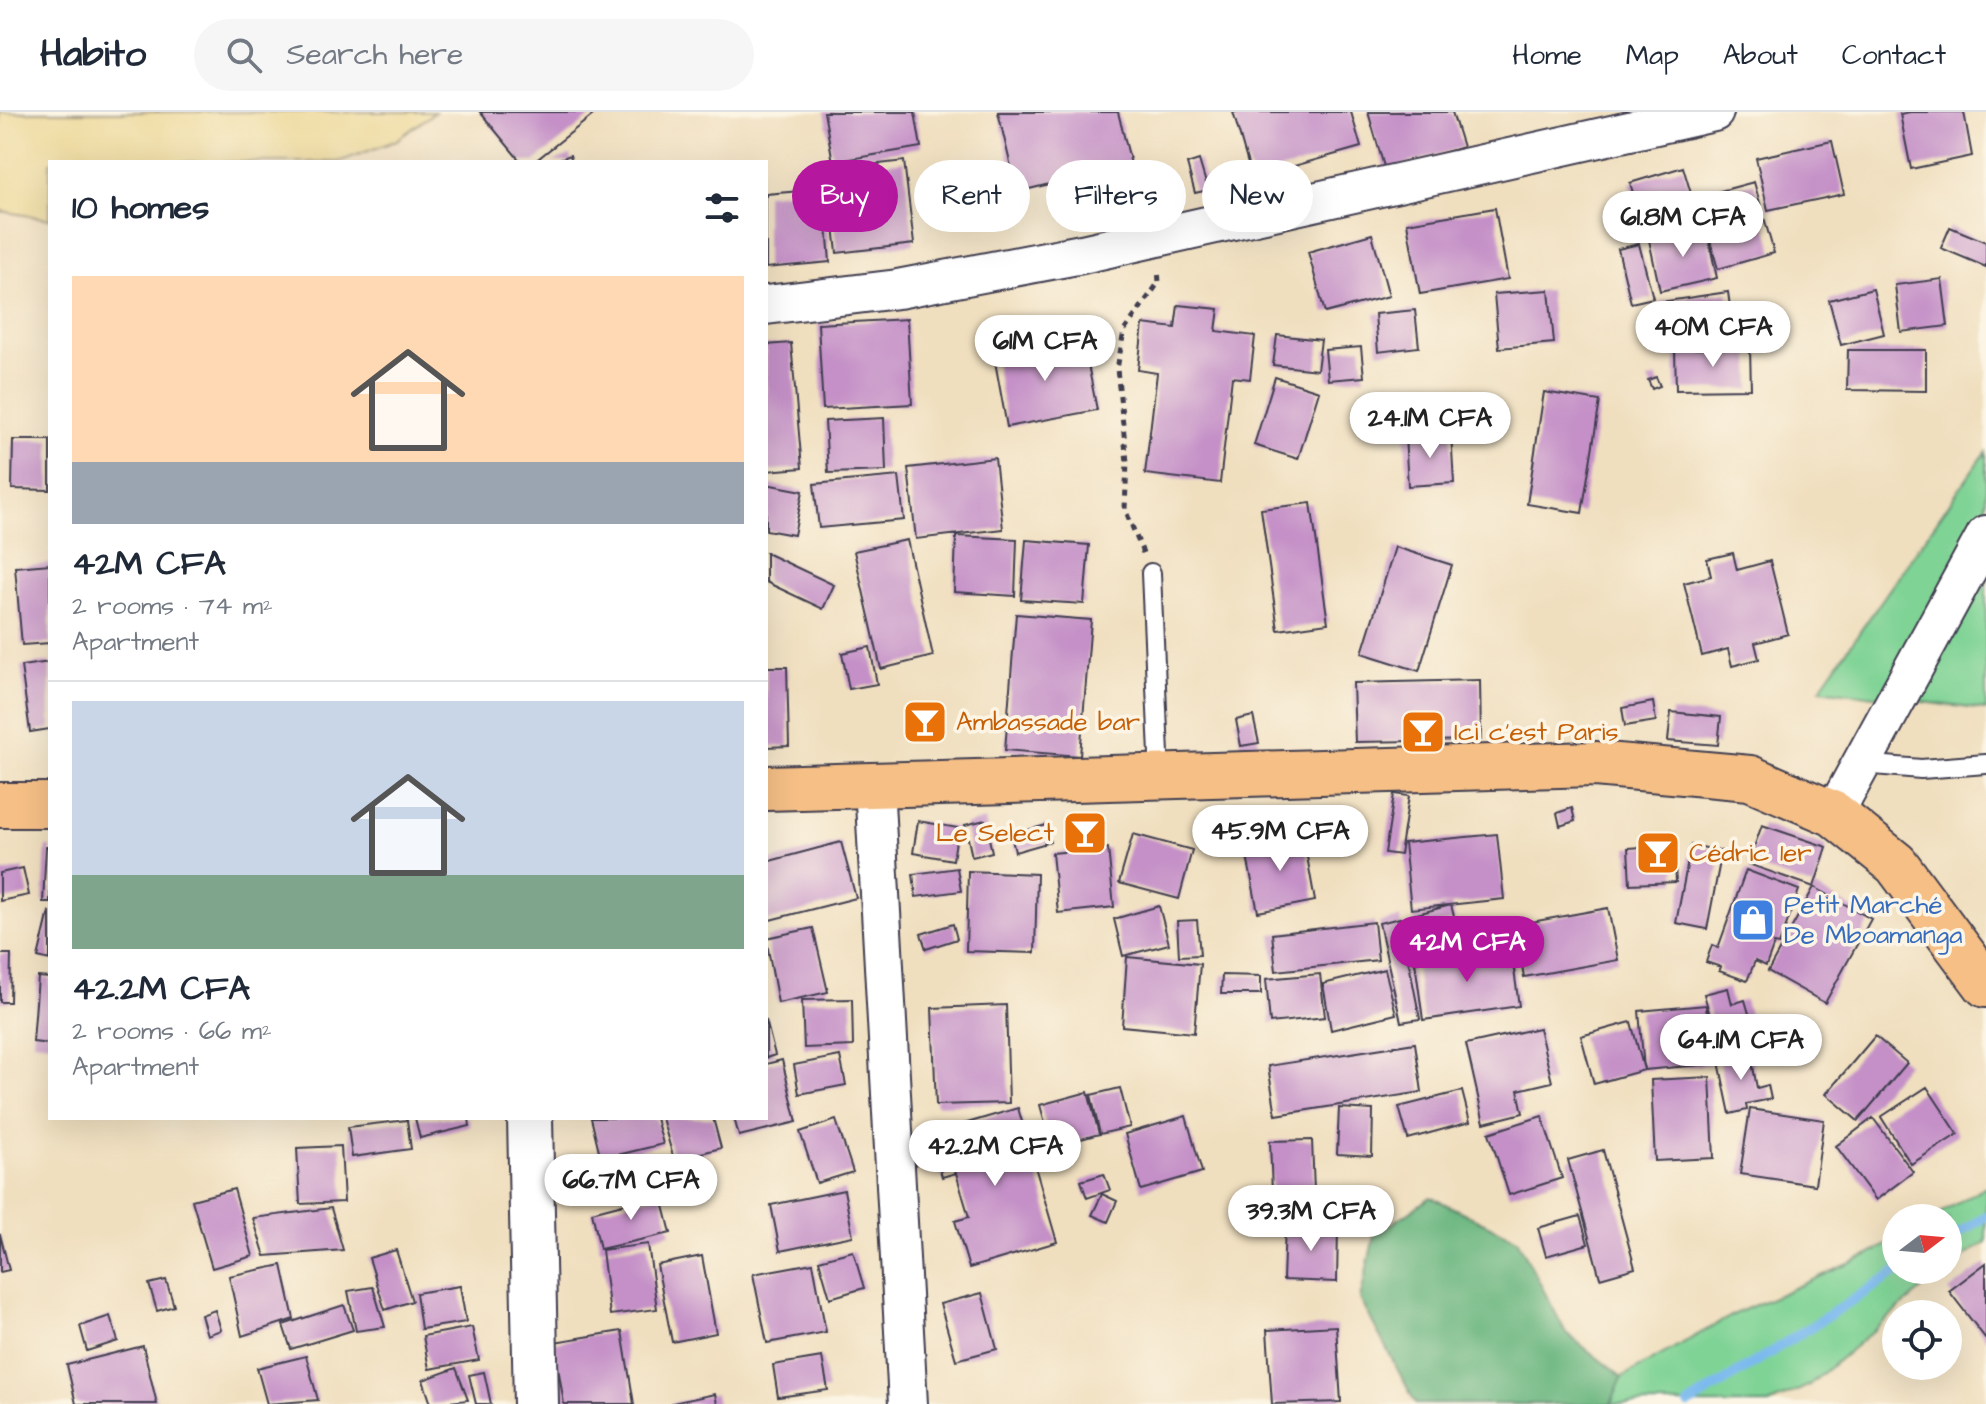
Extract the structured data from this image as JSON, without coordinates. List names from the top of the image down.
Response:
{
  "places": {
    "bar": [
      "Ambassade bar",
      "Ici c'est Paris",
      "Le Select",
      "Cédric 1er"
    ],
    "shop": ["Petit Marché De Mboamanga"]
  },
  "north": "right",
  "page": {
    "header": "Habito",
    "search": "Search here",
    "nav": [
      "Home",
      "Map",
      "About",
      "Contact"
    ],
    "chip": [
      "Buy",
      "Rent",
      "Filters",
      "New"
    ],
    "heading": "10 homes",
    "price": [
      "61.8M CFA",
      "40M CFA",
      "61M CFA",
      "24.1M CFA",
      "45.9M CFA",
      "42M CFA",
      "64.1M CFA",
      "42.2M CFA",
      "66.7M CFA",
      "39.3M CFA"
    ],
    "list": [
      {
        "name": "42M CFA",
        "note": "2 rooms · 74 m² · Apartment"
      },
      {
        "name": "42.2M CFA",
        "note": "2 rooms · 66 m² · Apartment"
      }
    ]
  }
}
